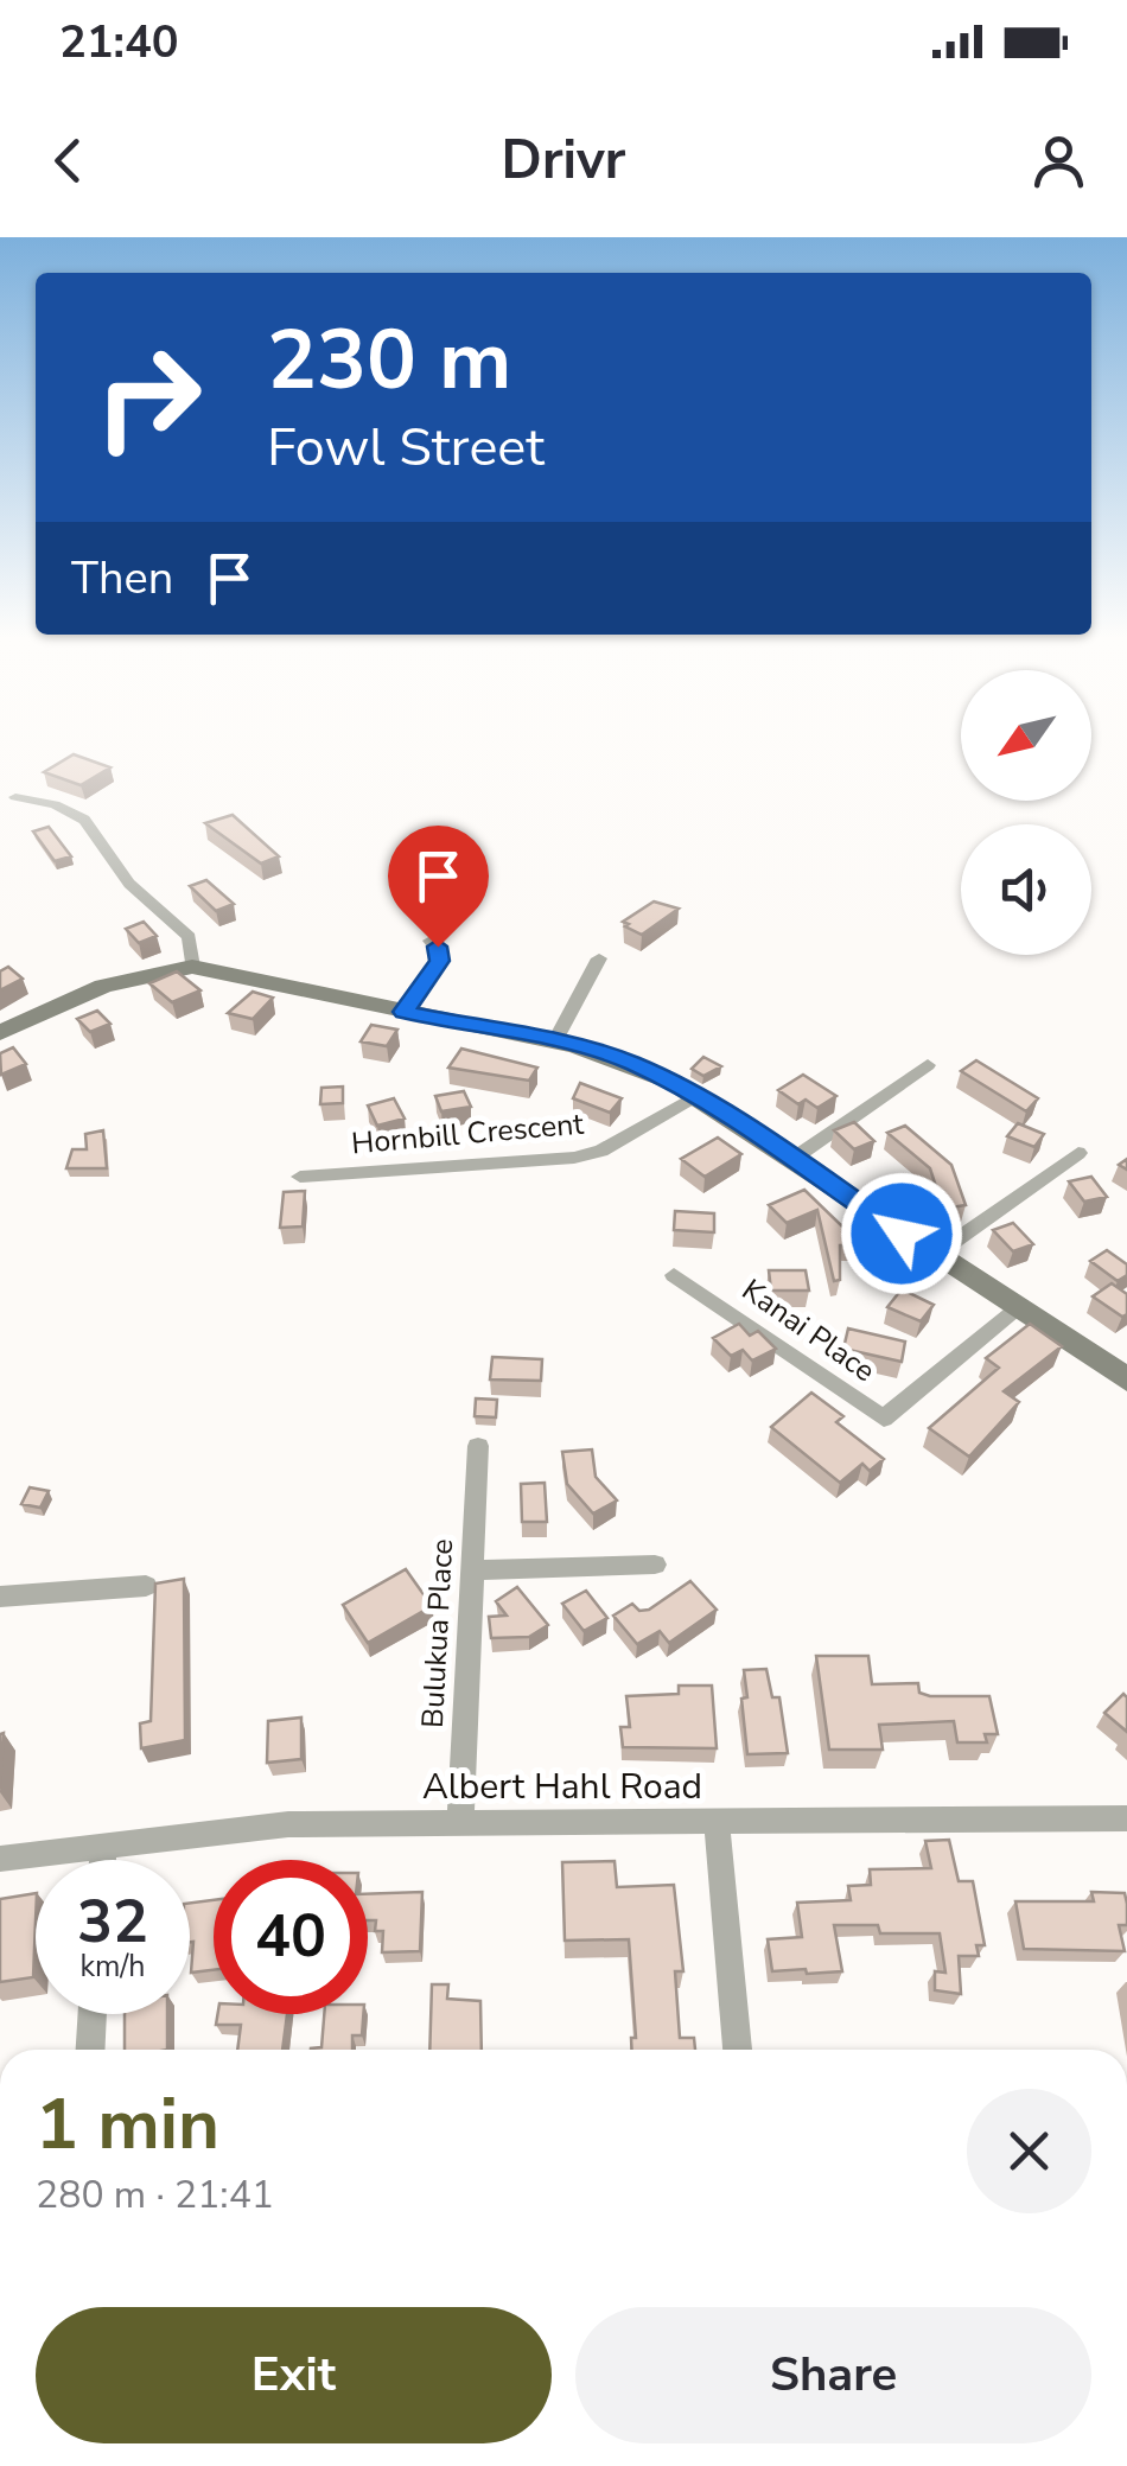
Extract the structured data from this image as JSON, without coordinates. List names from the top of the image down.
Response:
{
  "streets": {
    "street": [
      "Hornbill Crescent",
      "Kanai Place",
      "Bulukua Place",
      "Albert Hahl Road"
    ]
  },
  "crossings": [
    ["Bulukua Place", "Albert Hahl Road"]
  ],
  "north": "bottom left",
  "page": {
    "status": "21:40",
    "header": "Drivr",
    "turn": ["230 m", "Fowl Street"],
    "then": "Then",
    "speed": "32 km/h",
    "limit": "40",
    "heading": ["1 min", "280 m · 21:41"],
    "buttons": ["Exit", "Share"]
  }
}
